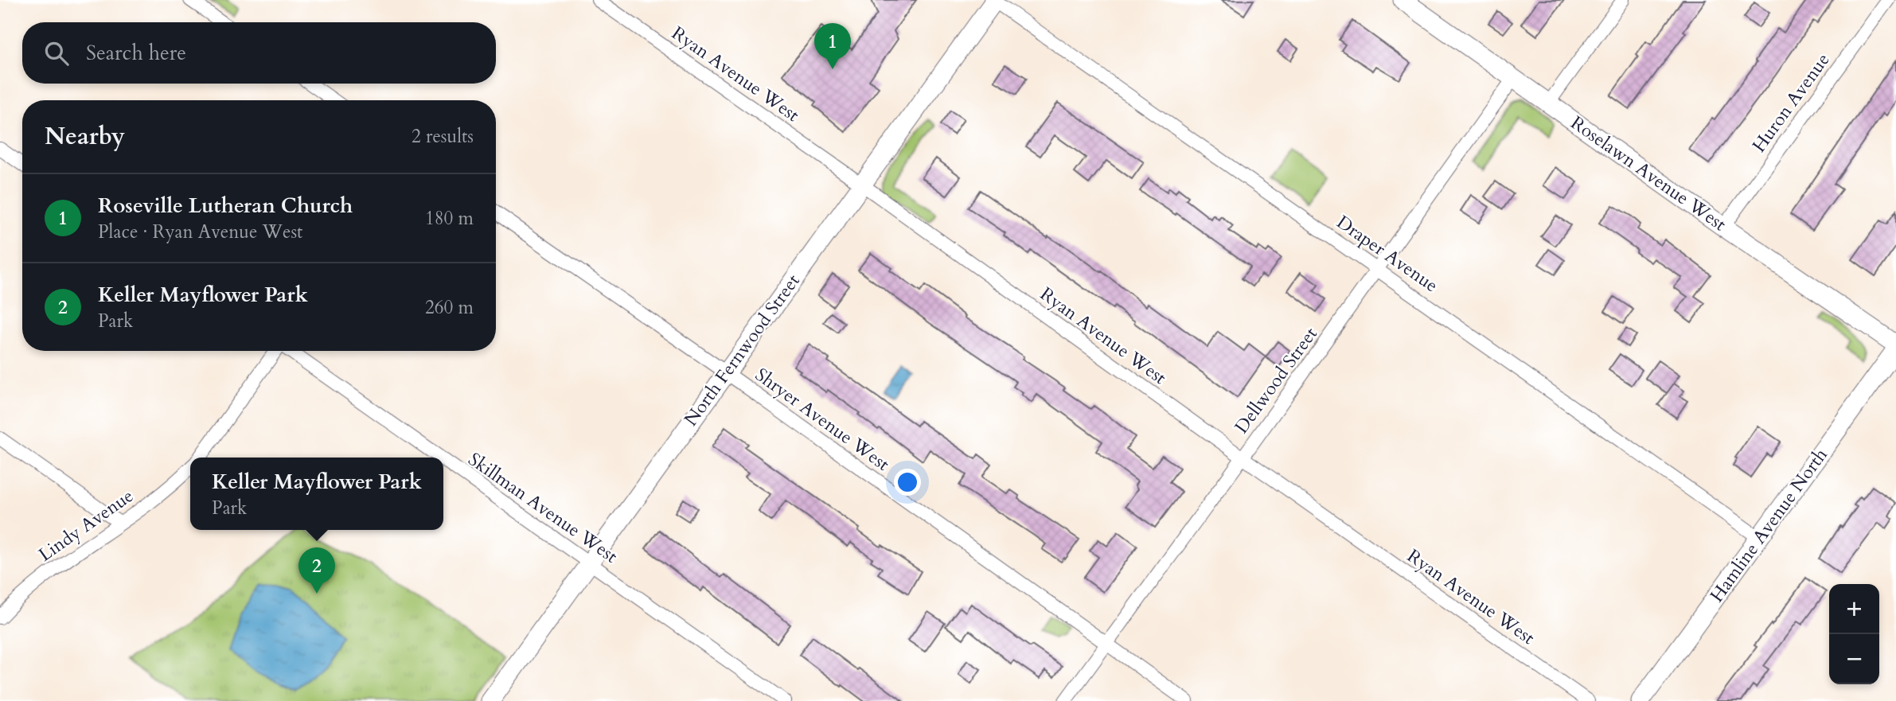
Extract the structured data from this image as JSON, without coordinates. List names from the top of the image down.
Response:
{
  "streets": {
    "street": [
      "Ryan Avenue West",
      "Huron Avenue",
      "Roselawn Avenue West",
      "Draper Avenue",
      "North Fernwood Street",
      "Dellwood Street",
      "Shryer Avenue West",
      "Skillman Avenue West",
      "Lindy Avenue",
      "Hamline Avenue North"
    ]
  },
  "crossings": [
    ["Ryan Avenue West", "North Fernwood Street"],
    ["Ryan Avenue West", "Dellwood Street"],
    ["Huron Avenue", "Roselawn Avenue West"],
    ["Roselawn Avenue West", "Dellwood Street"],
    ["Draper Avenue", "North Fernwood Street"],
    ["Draper Avenue", "Dellwood Street"],
    ["Draper Avenue", "Hamline Avenue North"],
    ["North Fernwood Street", "Shryer Avenue West"],
    ["North Fernwood Street", "Skillman Avenue West"],
    ["Dellwood Street", "Shryer Avenue West"]
  ],
  "page": {
    "search": "Search here",
    "pins": ["1", "2"],
    "heading": ["Nearby", "2 results"],
    "list": [
      {
        "mark": "1",
        "name": "Roseville Lutheran Church",
        "note": "Place · Ryan Avenue West",
        "value": "180 m"
      },
      {
        "mark": "2",
        "name": "Keller Mayflower Park",
        "note": "Park",
        "value": "260 m"
      }
    ],
    "popup": ["Keller Mayflower Park", "Park"],
    "map_buttons": ["+", "−"]
  }
}
